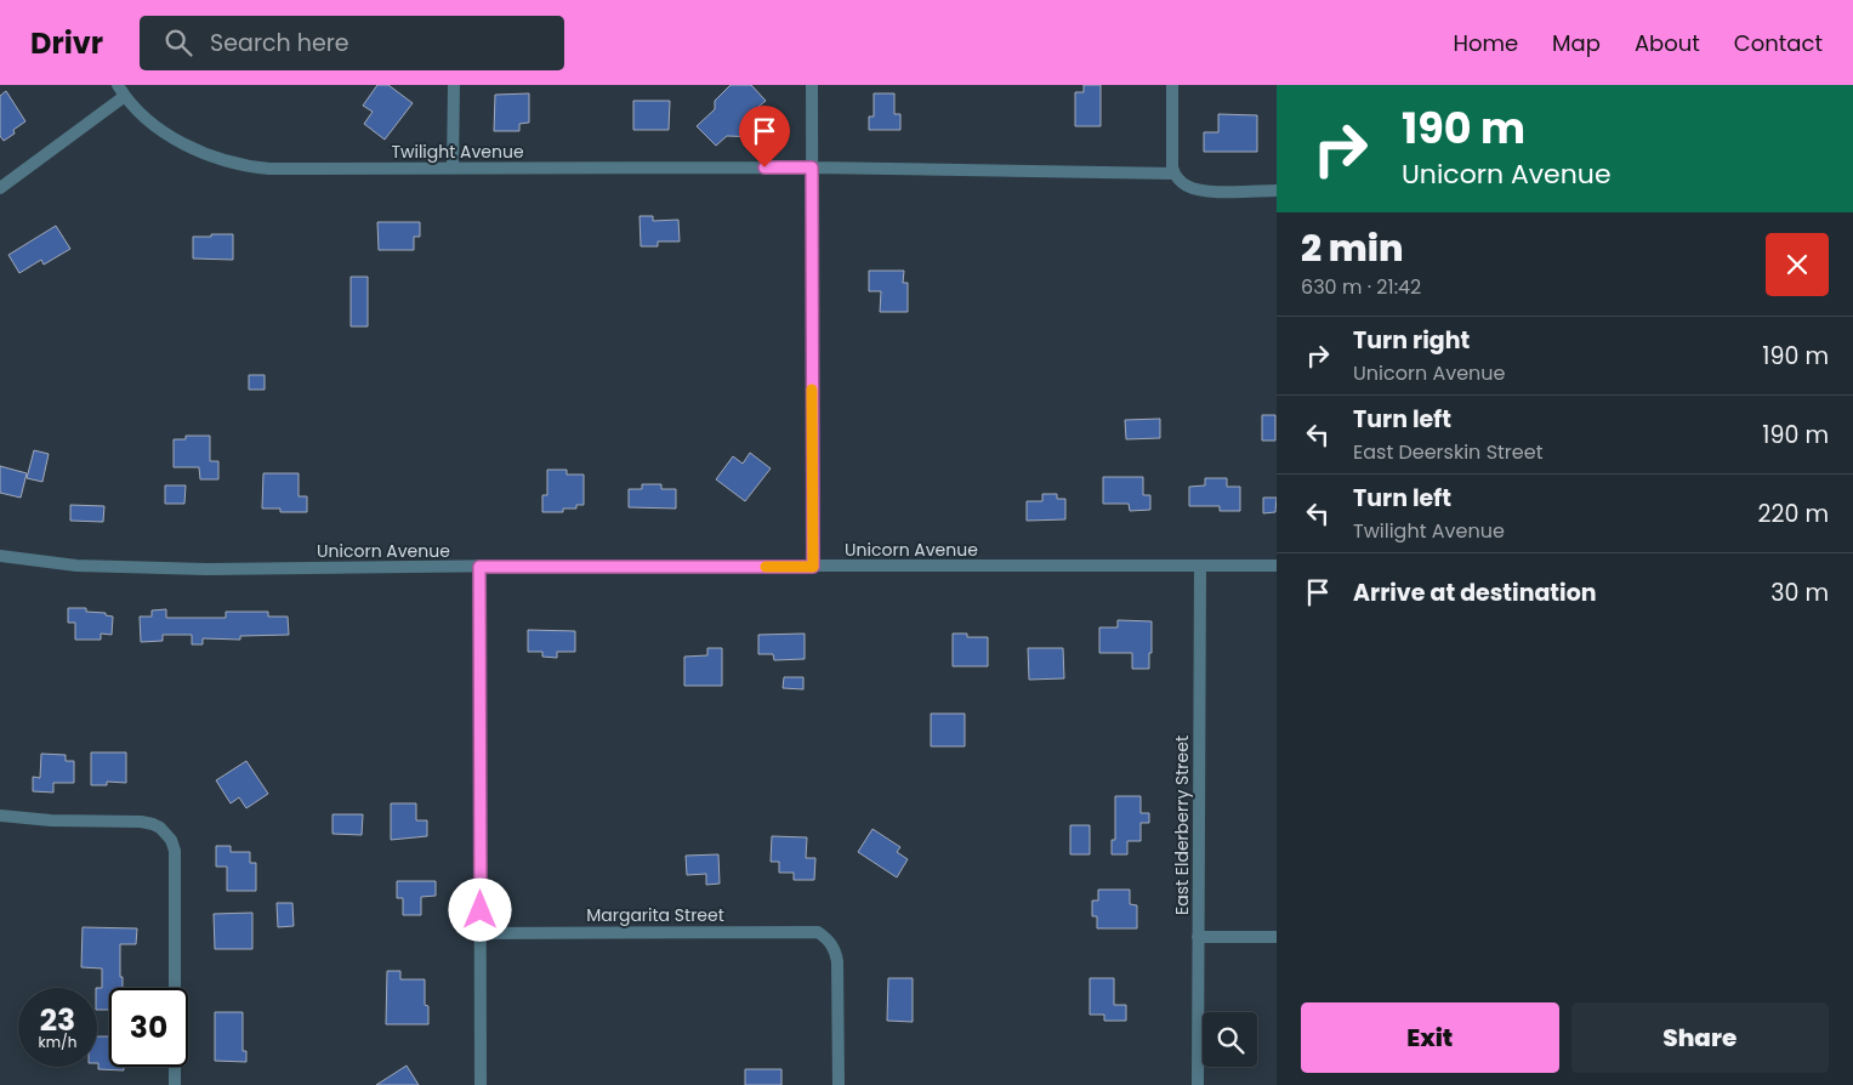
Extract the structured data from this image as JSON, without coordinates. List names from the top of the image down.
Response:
{
  "streets": {
    "street": [
      "Twilight Avenue",
      "Unicorn Avenue",
      "East Elderberry Street",
      "Margarita Street"
    ]
  },
  "crossings": [
    ["Unicorn Avenue", "East Elderberry Street"]
  ],
  "page": {
    "header": "Drivr",
    "search": "Search here",
    "nav": [
      "Home",
      "Map",
      "About",
      "Contact"
    ],
    "turn": ["190 m", "Unicorn Avenue"],
    "heading": ["2 min", "630 m · 21:42"],
    "list": [
      {
        "name": "Turn right",
        "note": "Unicorn Avenue",
        "value": "190 m"
      },
      {
        "name": "Turn left",
        "note": "East Deerskin Street",
        "value": "190 m"
      },
      {
        "name": "Turn left",
        "note": "Twilight Avenue",
        "value": "220 m"
      },
      {
        "name": "Arrive at destination",
        "value": "30 m"
      }
    ],
    "speed": "23 km/h",
    "limit": "30",
    "buttons": ["Exit", "Share"]
  }
}
